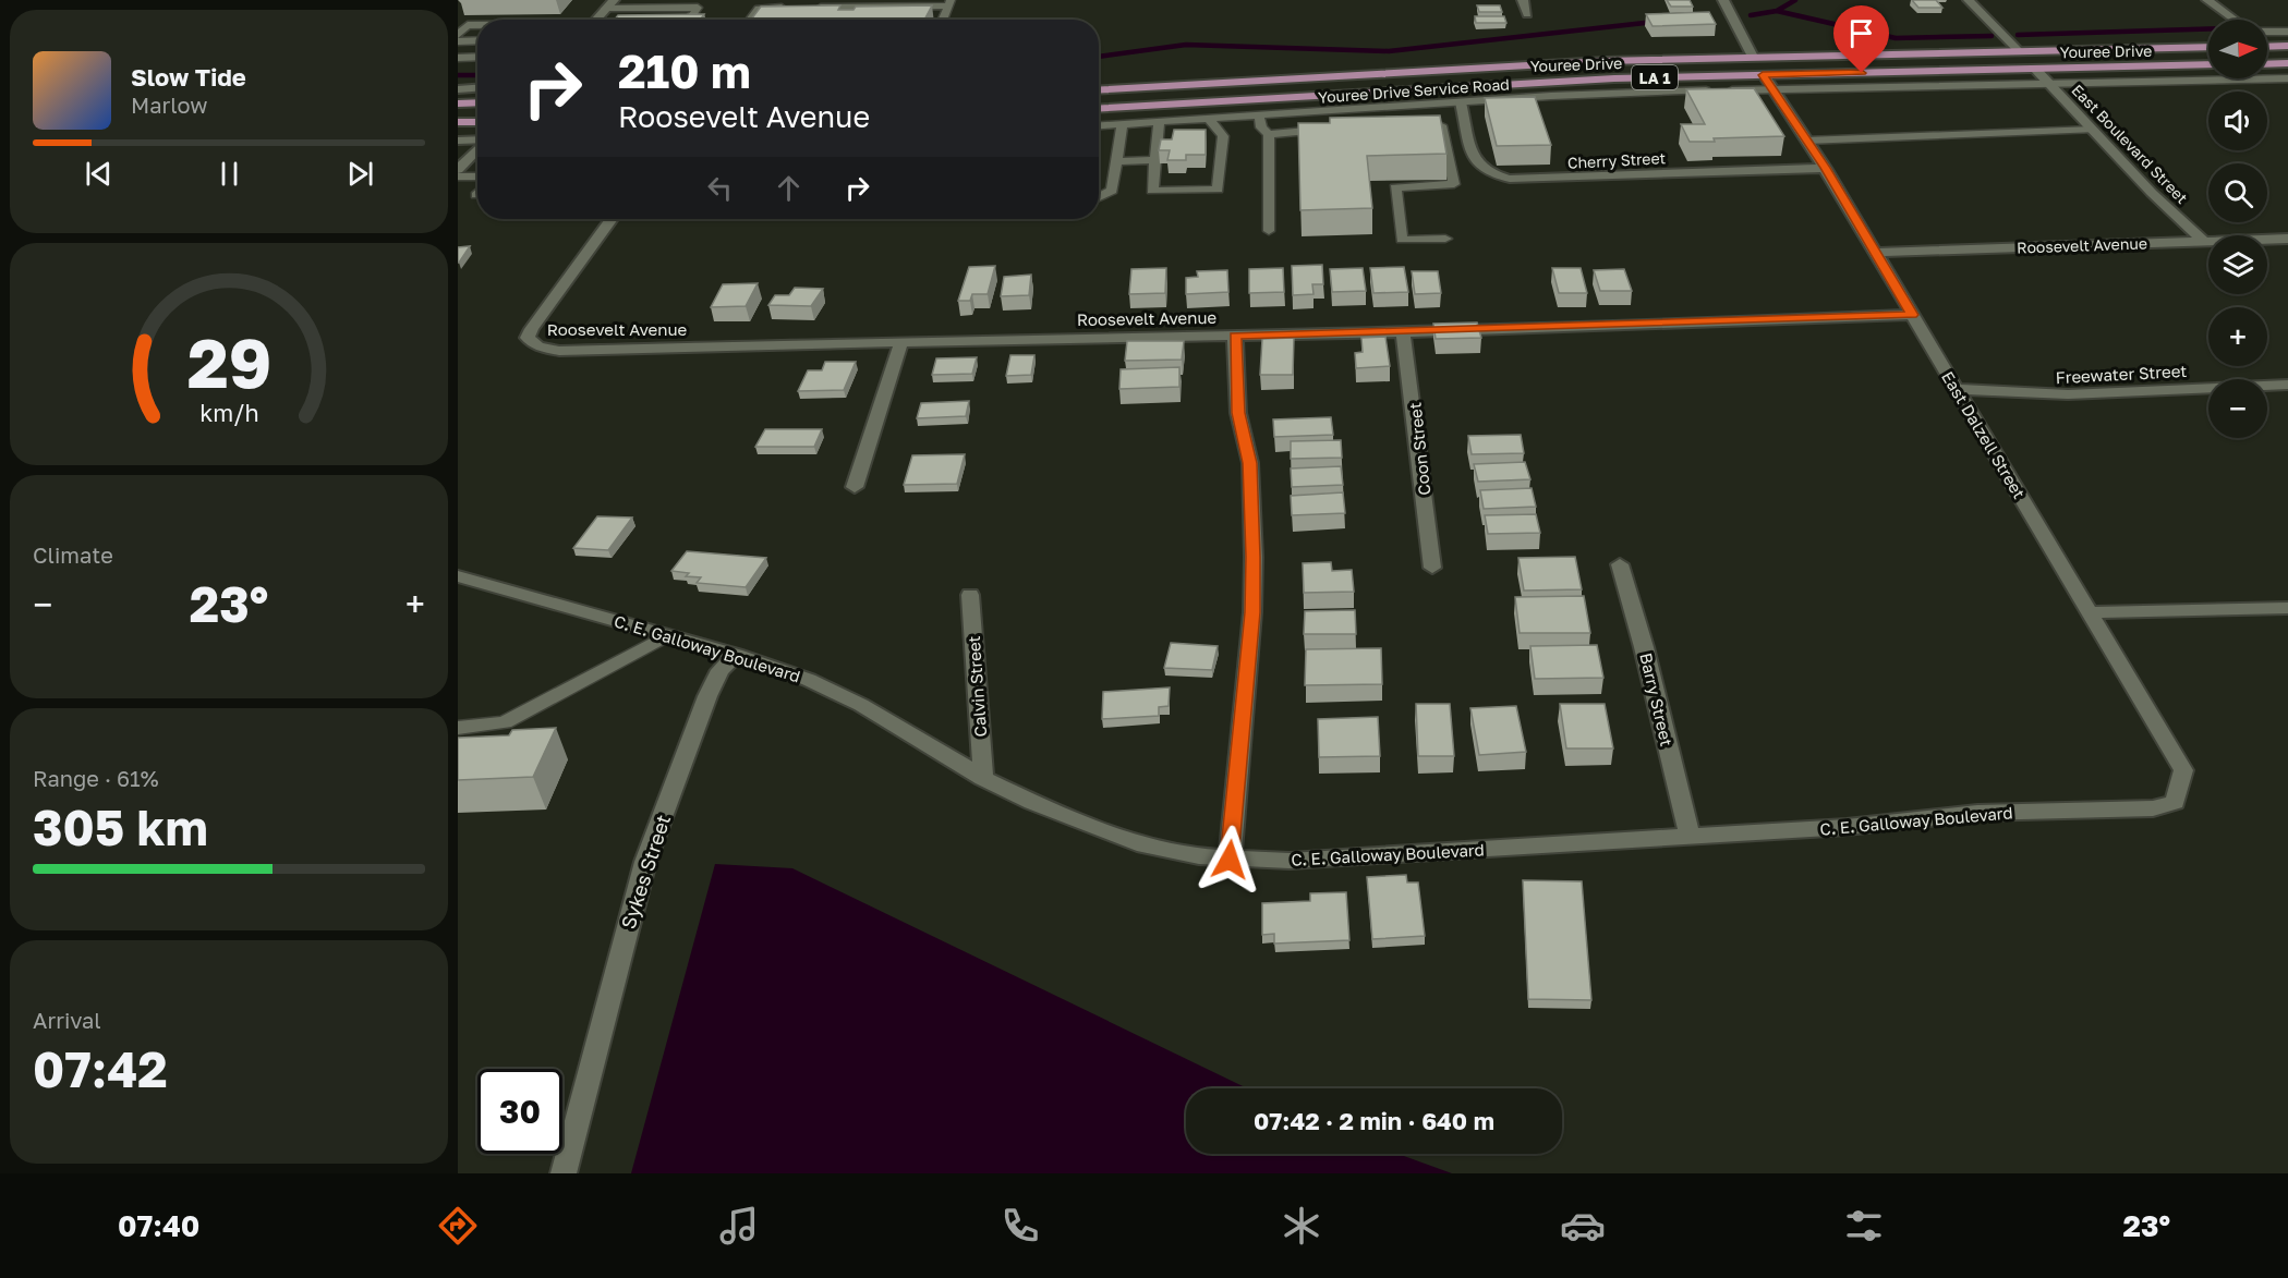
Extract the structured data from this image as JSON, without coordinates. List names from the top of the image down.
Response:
{
  "streets": {
    "main road": ["Youree Drive", "LA 1"],
    "street": [
      "East Boulevard Street",
      "Cherry Street",
      "Roosevelt Avenue",
      "Freewater Street",
      "East Dalzell Street",
      "Coon Street",
      "C. E. Galloway Boulevard",
      "Calvin Street",
      "Barry Street",
      "Sykes Street"
    ],
    "lane": ["Youree Drive Service Road"]
  },
  "crossings": [
    ["Youree Drive", "East Boulevard Street"],
    ["Youree Drive", "East Dalzell Street"],
    ["Youree Drive Service Road", "Cherry Street"],
    ["East Boulevard Street", "Roosevelt Avenue"],
    ["Cherry Street", "East Dalzell Street"],
    ["Roosevelt Avenue", "East Dalzell Street"],
    ["Roosevelt Avenue", "Coon Street"],
    ["Freewater Street", "East Dalzell Street"],
    ["East Dalzell Street", "C. E. Galloway Boulevard"],
    ["C. E. Galloway Boulevard", "Calvin Street"],
    ["C. E. Galloway Boulevard", "Barry Street"],
    ["C. E. Galloway Boulevard", "Sykes Street"]
  ],
  "north": "right",
  "page": {
    "map_buttons": ["+", "−"],
    "turn": ["210 m", "Roosevelt Avenue"],
    "song": ["Slow Tide", "Marlow"],
    "tile": [
      "Climate",
      ["Range · 61%", "305 km"],
      ["Arrival", "07:42"]
    ],
    "heat": ["−", "23°", "+"],
    "limit": "30",
    "trip": "07:42 · 2 min · 640 m",
    "tabs": ["07:40", "23°"],
    "gauge": ["29", "km/h"]
  }
}
